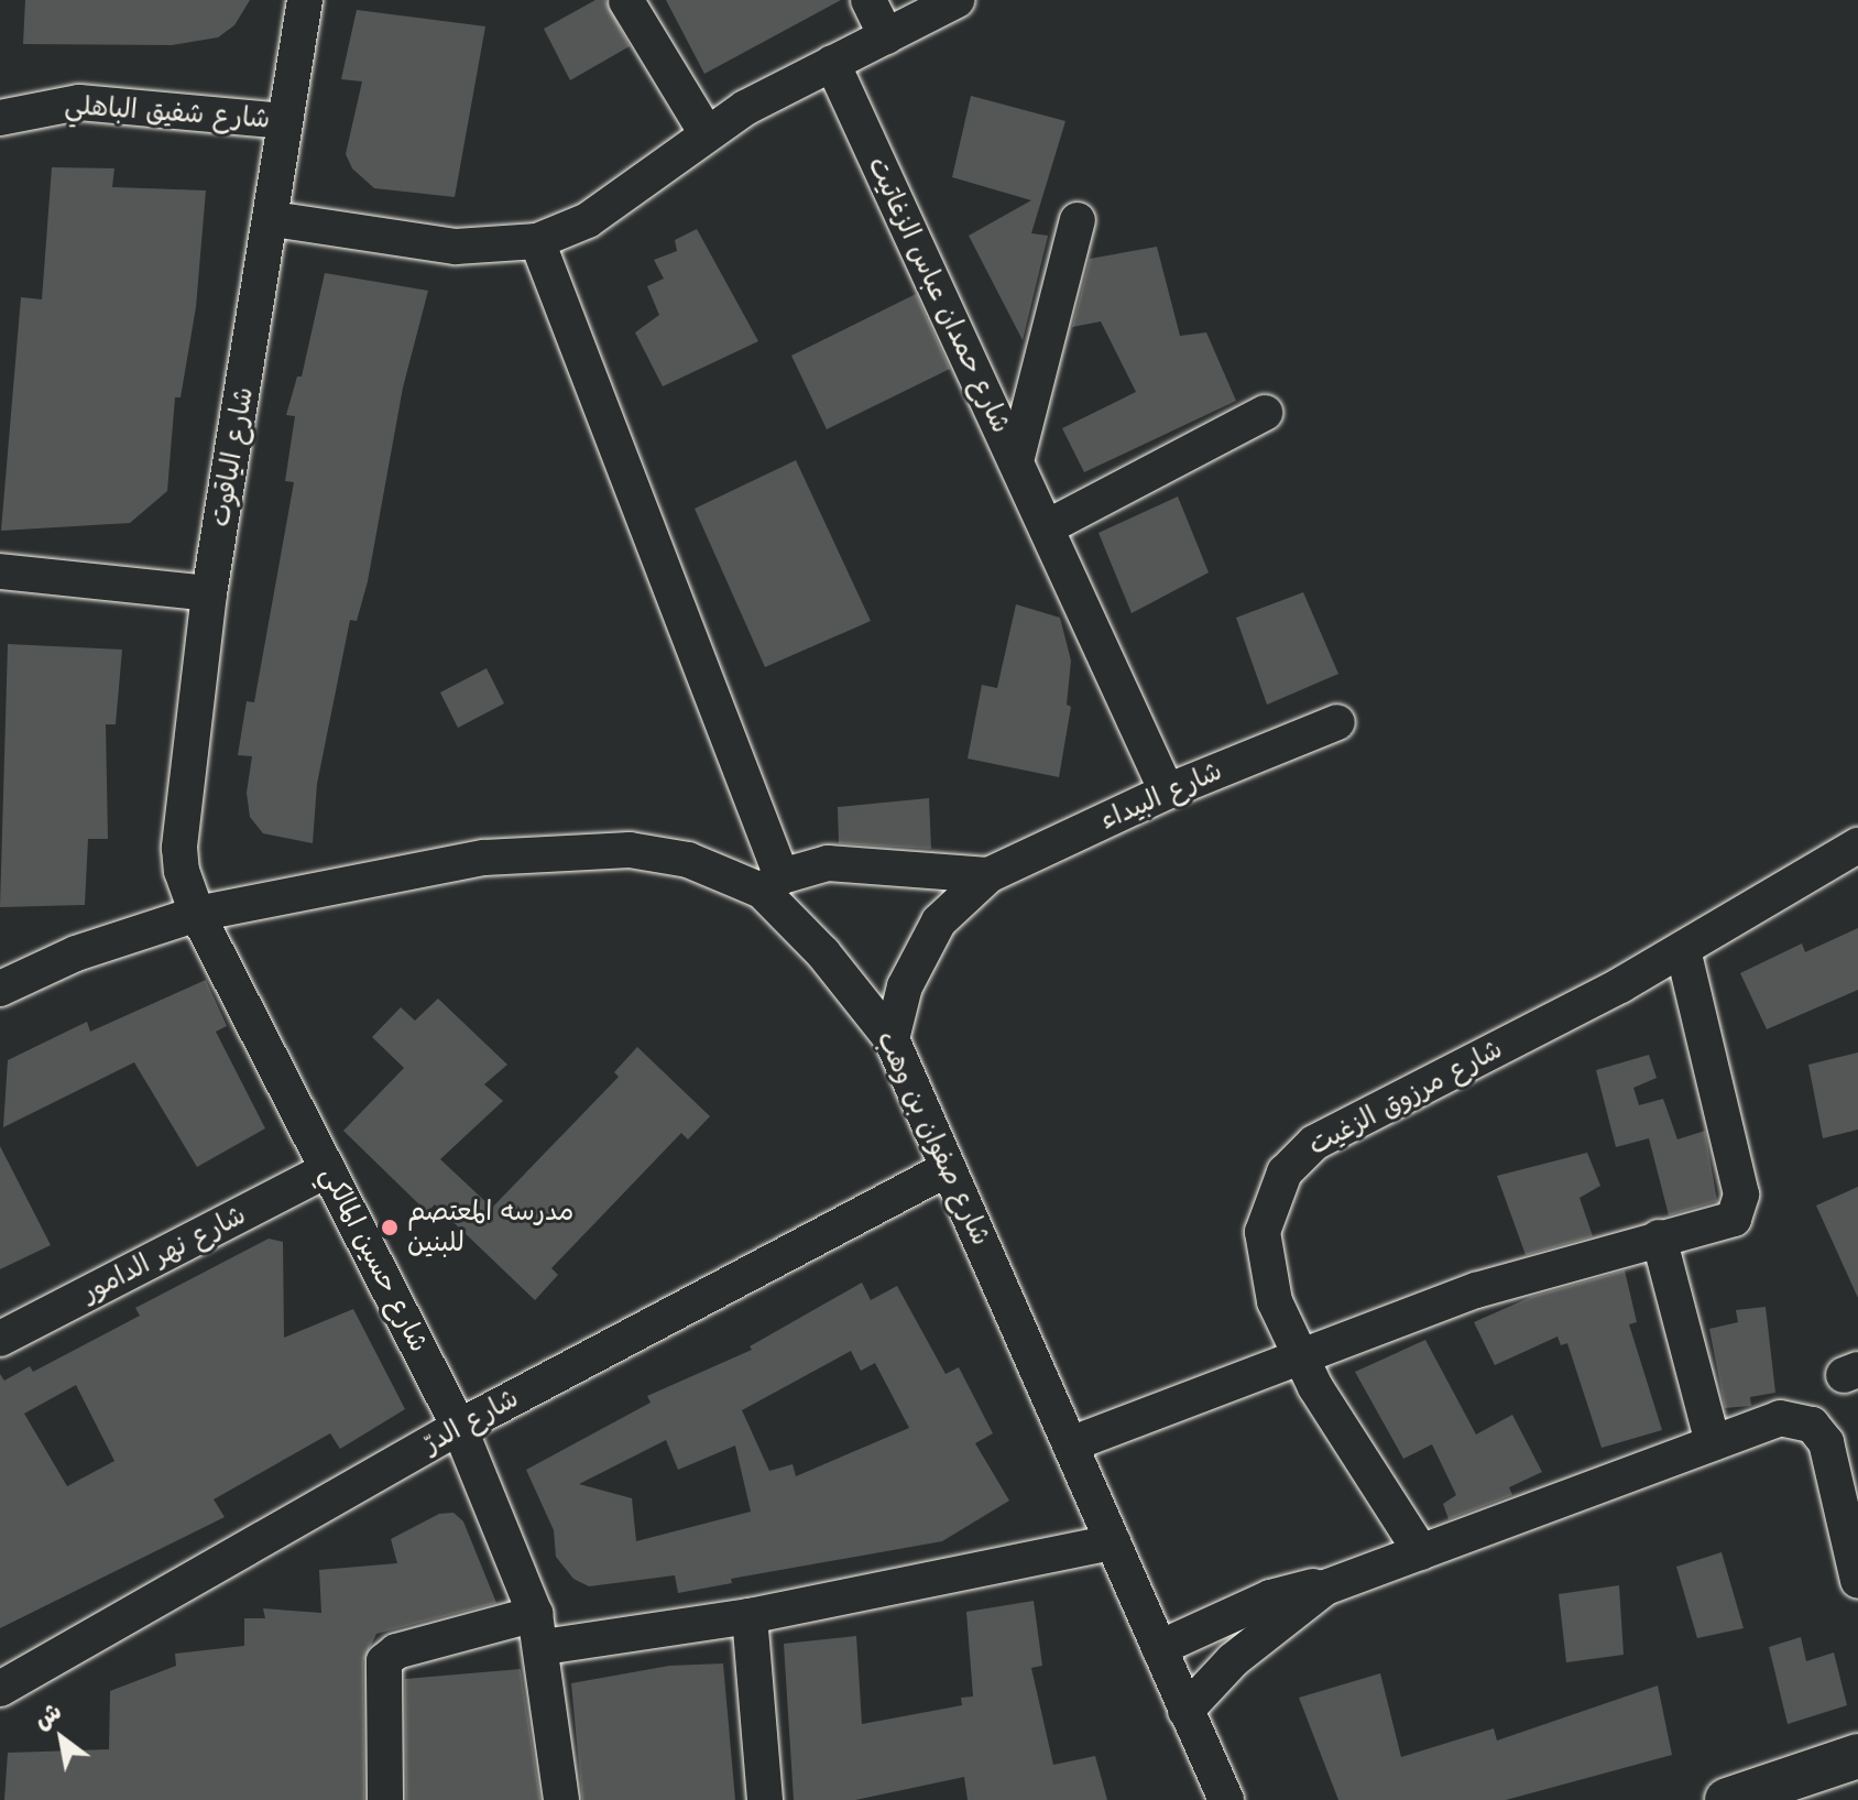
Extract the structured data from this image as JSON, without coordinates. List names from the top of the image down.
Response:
{
  "streets": {
    "street": [
      "شارع شفيق الباهلي",
      "شارع حمدان عباس الزغاتيت",
      "شارع الياقوت",
      "شارع البيداء",
      "شارع مرزوق الزغيت",
      "شارع صفوان بن وهب",
      "شارع نهر الدامور",
      "شارع حسين المالكي",
      "شارع الدرّ"
    ]
  },
  "crossings": [
    ["شارع شفيق الباهلي", "شارع الياقوت"],
    ["شارع حمدان عباس الزغاتيت", "شارع البيداء"],
    ["شارع الياقوت", "شارع صفوان بن وهب"],
    ["شارع الياقوت", "شارع حسين المالكي"],
    ["شارع البيداء", "شارع صفوان بن وهب"],
    ["شارع صفوان بن وهب", "شارع حسين المالكي"],
    ["شارع صفوان بن وهب", "شارع الدرّ"],
    ["شارع نهر الدامور", "شارع حسين المالكي"],
    ["شارع حسين المالكي", "شارع الدرّ"]
  ],
  "places": ["مدرسه المعتصم للبنين"],
  "north": "top left"
}
